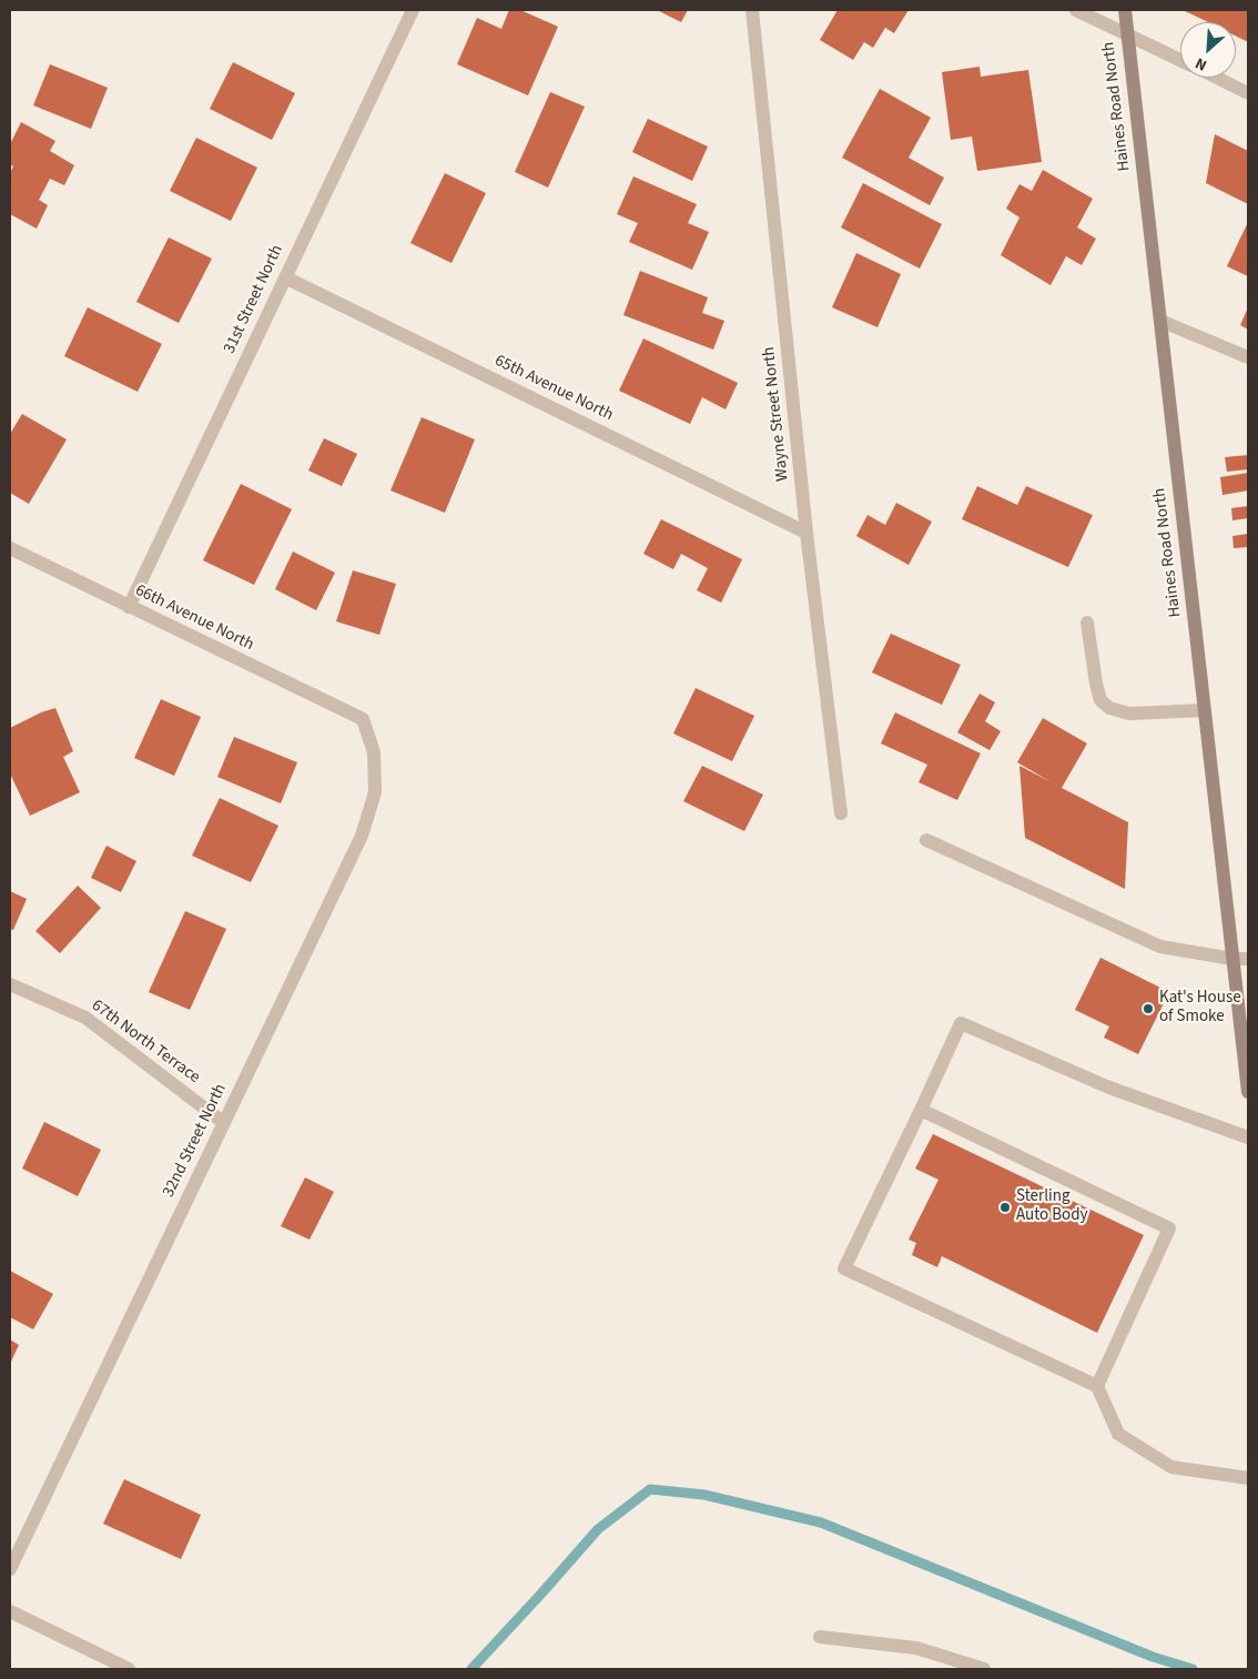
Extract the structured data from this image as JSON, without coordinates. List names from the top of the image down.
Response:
{
  "streets": {
    "street": [
      "Haines Road North",
      "31st Street North",
      "65th Avenue North",
      "Wayne Street North",
      "66th Avenue North",
      "67th North Terrace",
      "32nd Street North"
    ]
  },
  "crossings": [
    ["31st Street North", "65th Avenue North"],
    ["31st Street North", "66th Avenue North"],
    ["65th Avenue North", "Wayne Street North"],
    ["66th Avenue North", "32nd Street North"],
    ["67th North Terrace", "32nd Street North"]
  ],
  "places": ["Kat's House of Smoke", "Sterling Auto Body"],
  "north": "bottom left"
}
